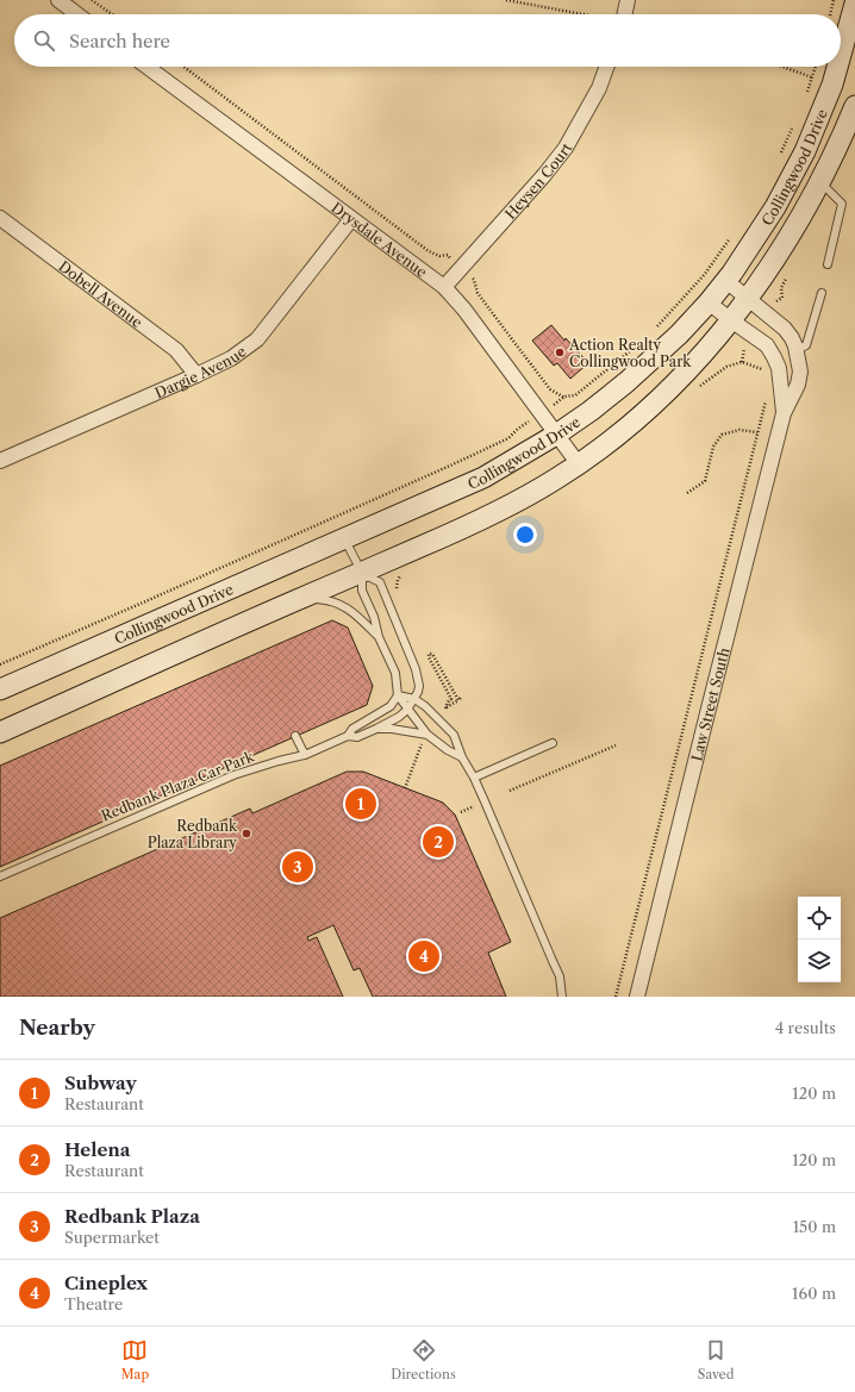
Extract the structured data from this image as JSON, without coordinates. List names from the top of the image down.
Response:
{
  "streets": {
    "main road": ["Collingwood Drive"],
    "street": [
      "Heysen Court",
      "Drysdale Avenue",
      "Dobell Avenue",
      "Dargie Avenue",
      "Law Street South"
    ],
    "lane": ["Redbank Plaza Car Park"]
  },
  "crossings": [
    ["Collingwood Drive", "Drysdale Avenue"],
    ["Collingwood Drive", "Law Street South"],
    ["Collingwood Drive", "Redbank Plaza Car Park"],
    ["Heysen Court", "Drysdale Avenue"],
    ["Drysdale Avenue", "Dargie Avenue"],
    ["Dobell Avenue", "Dargie Avenue"]
  ],
  "places": ["Action Realty Collingwood Park", "Redbank Plaza Library"],
  "page": {
    "search": "Search here",
    "pins": [
      "1",
      "2",
      "3",
      "4"
    ],
    "heading": ["Nearby", "4 results"],
    "list": [
      {
        "mark": "1",
        "name": "Subway",
        "note": "Restaurant",
        "value": "120 m"
      },
      {
        "mark": "2",
        "name": "Helena",
        "note": "Restaurant",
        "value": "120 m"
      },
      {
        "mark": "3",
        "name": "Redbank Plaza",
        "note": "Supermarket",
        "value": "150 m"
      },
      {
        "mark": "4",
        "name": "Cineplex",
        "note": "Theatre",
        "value": "160 m"
      }
    ],
    "nav": ["Map", "Directions", "Saved"]
  }
}
